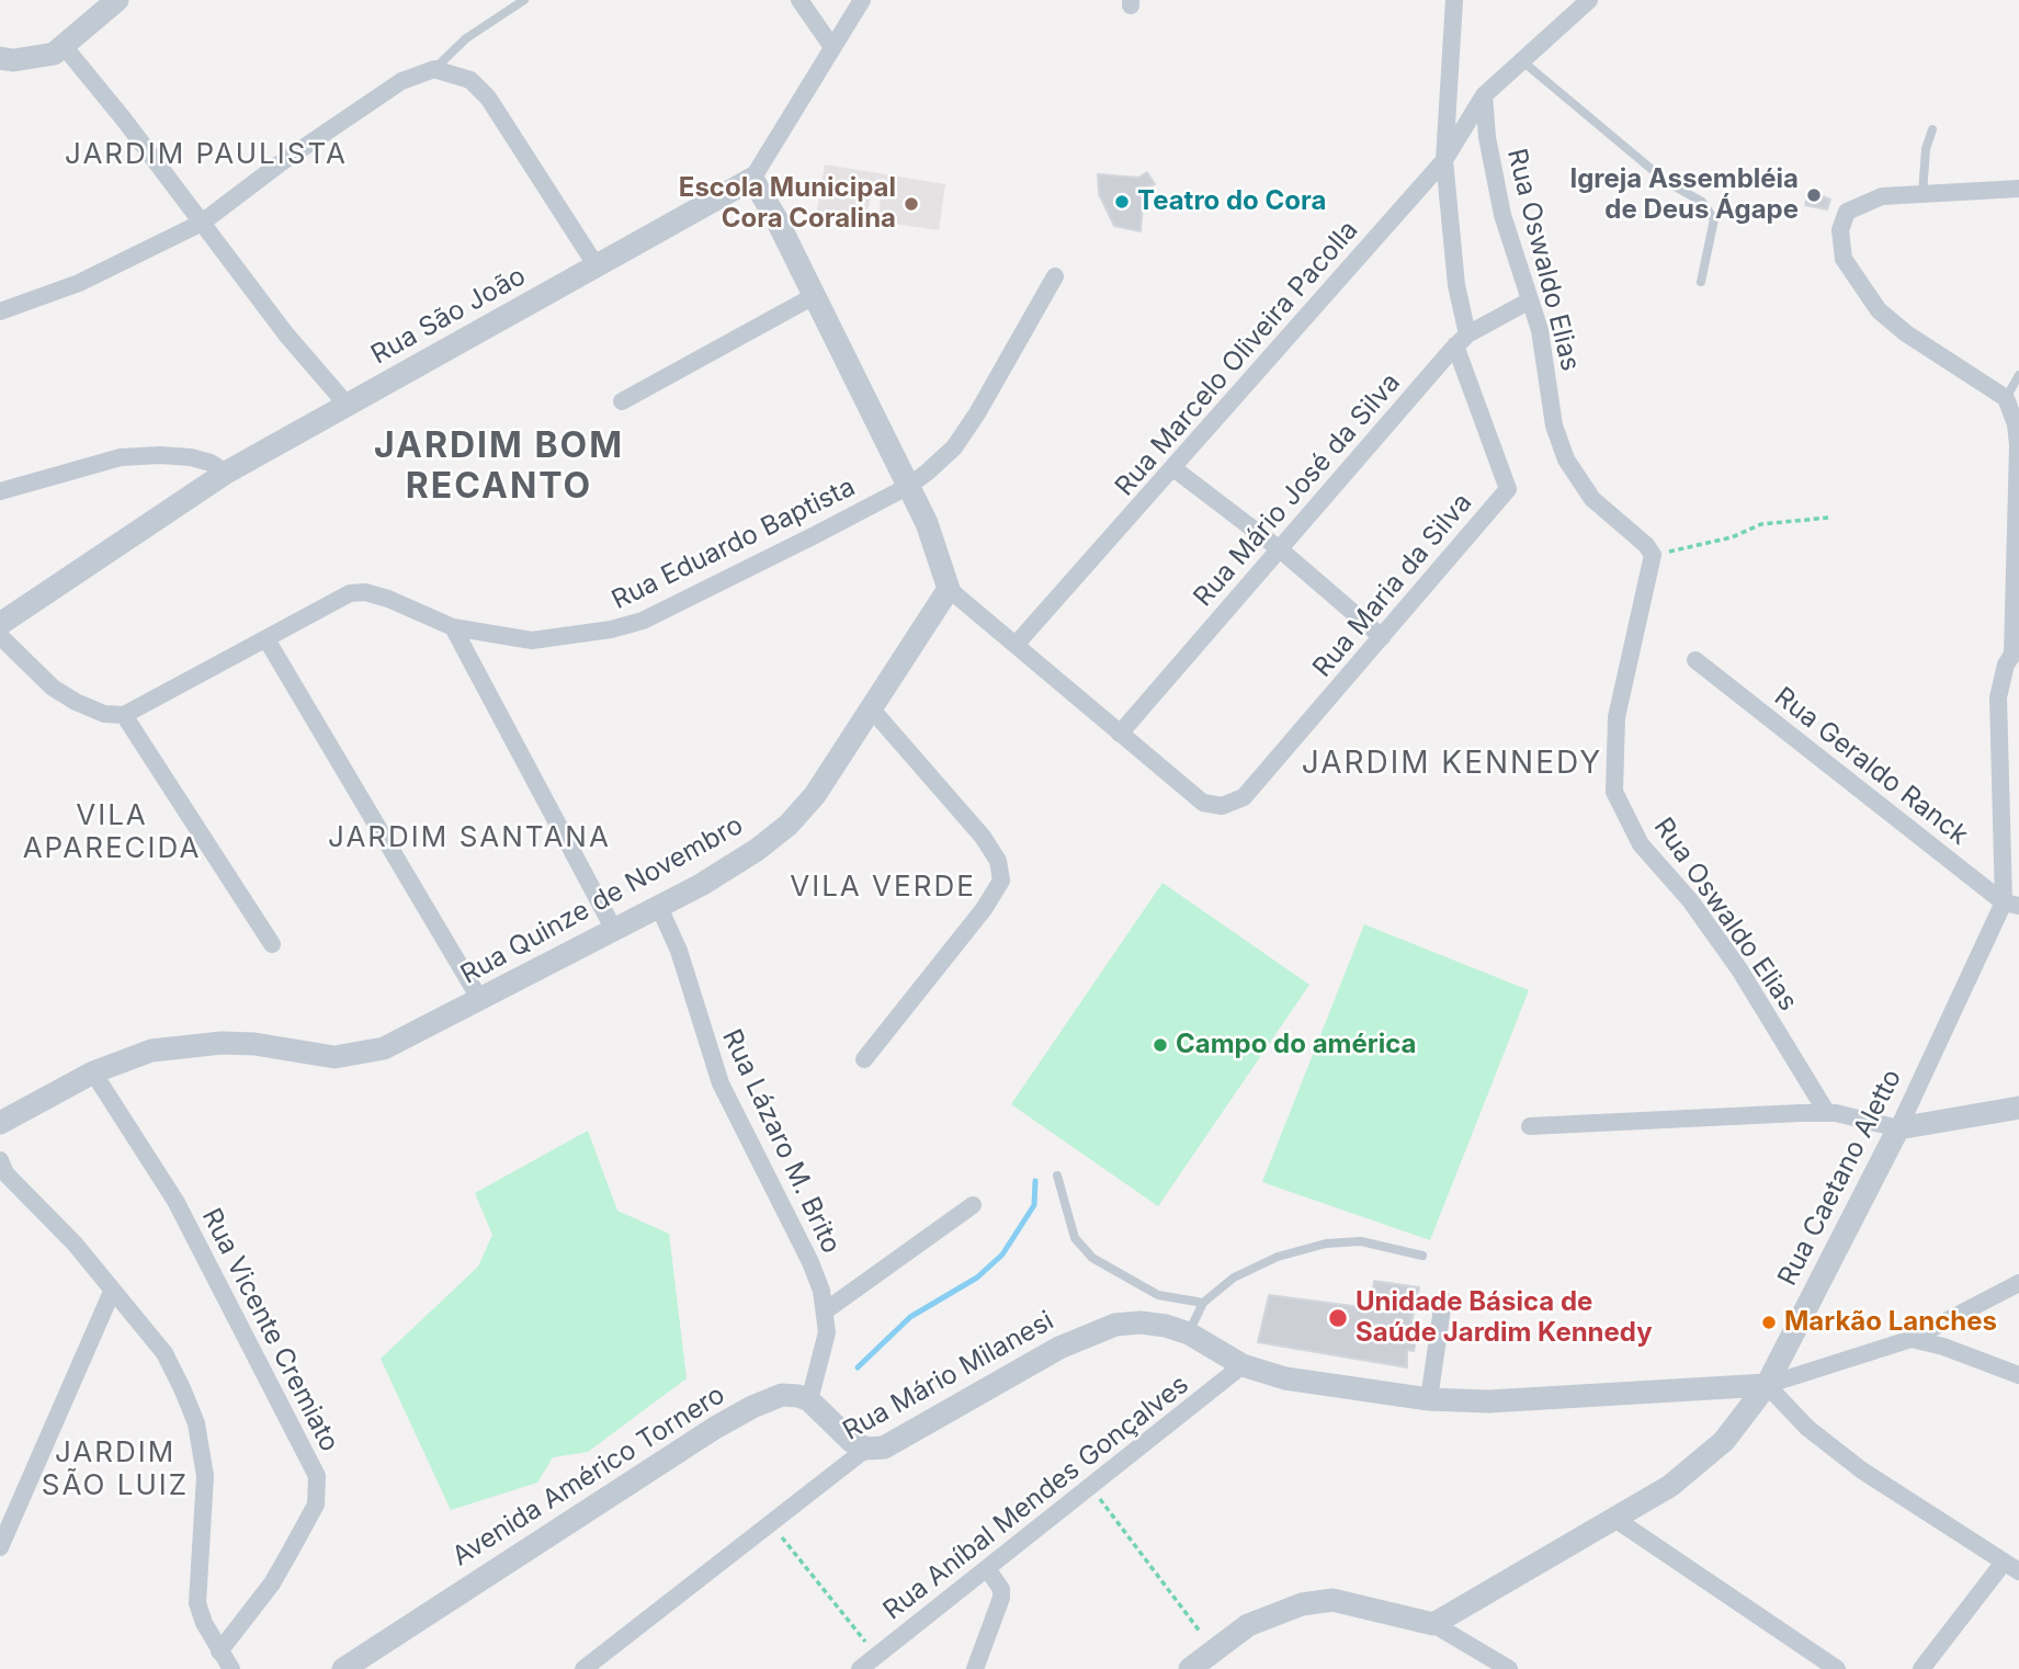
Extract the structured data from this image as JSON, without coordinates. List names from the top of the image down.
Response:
{
  "streets": {
    "street": [
      "Rua Oswaldo Elias",
      "Rua São João",
      "Rua Marcelo Oliveira Pacolla",
      "Rua Mário José da Silva",
      "Rua Eduardo Baptista",
      "Rua Maria da Silva",
      "Rua Geraldo Ranck",
      "Rua Quinze de Novembro",
      "Rua Lázaro M. Brito",
      "Rua Caetano Aletto",
      "Rua Vicente Cremiato",
      "Rua Mário Milanesi",
      "Avenida Américo Tornero",
      "Rua Aníbal Mendes Gonçalves"
    ]
  },
  "crossings": [
    ["Rua Oswaldo Elias", "Rua Marcelo Oliveira Pacolla"],
    ["Rua Oswaldo Elias", "Rua Mário José da Silva"],
    ["Rua Marcelo Oliveira Pacolla", "Rua Maria da Silva"],
    ["Rua Mário José da Silva", "Rua Maria da Silva"],
    ["Rua Geraldo Ranck", "Rua Caetano Aletto"],
    ["Rua Quinze de Novembro", "Rua Lázaro M. Brito"],
    ["Rua Quinze de Novembro", "Rua Vicente Cremiato"],
    ["Rua Lázaro M. Brito", "Avenida Américo Tornero"],
    ["Rua Caetano Aletto", "Rua Mário Milanesi"],
    ["Rua Mário Milanesi", "Rua Aníbal Mendes Gonçalves"]
  ],
  "districts": [
    "JARDIM PAULISTA",
    "JARDIM BOM RECANTO",
    "JARDIM KENNEDY",
    "VILA APARECIDA",
    "JARDIM SANTANA",
    "VILA VERDE",
    "JARDIM SÃO LUIZ"
  ],
  "places": [
    "Igreja Assembléia de Deus Ágape",
    "Teatro do Cora",
    "Escola Municipal Cora Coralina",
    "Campo do américa",
    "Unidade Básica de Saúde Jardim Kennedy",
    "Markão Lanches"
  ]
}
